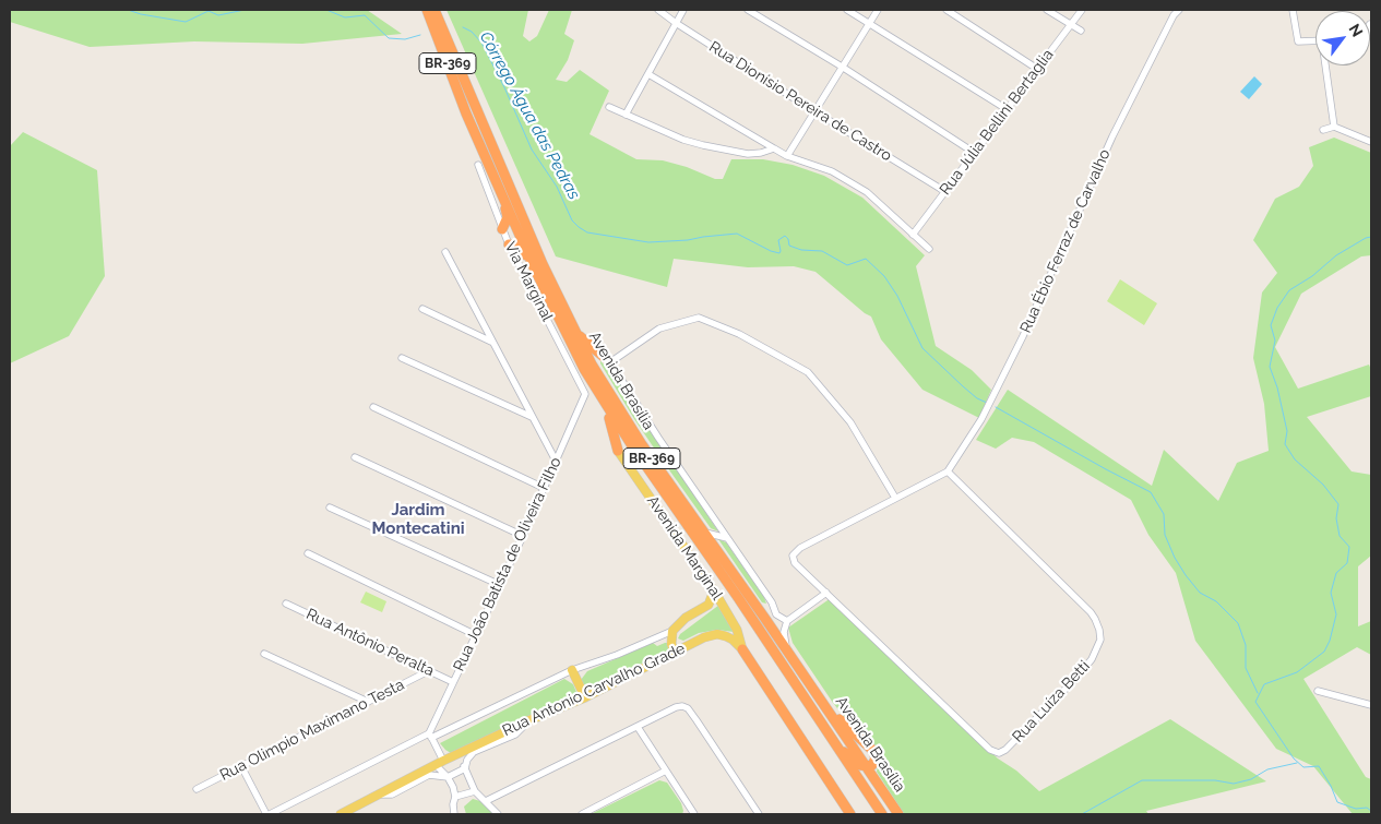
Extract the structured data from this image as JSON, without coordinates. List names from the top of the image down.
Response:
{
  "streets": {
    "highway": ["BR-369", "Avenida Brasília"],
    "main road": ["Avenida Marginal", "Rua Antonio Carvalho Grade"],
    "street": [
      "Rua Dionísio Pereira de Castro",
      "Rua Júlia Bellini Bertaglia",
      "Rua Ébio Ferraz de Carvalho",
      "Via Marginal",
      "Rua João Batista de Oliveira Filho",
      "Rua Antônio Peralta",
      "Rua Luíza Betti",
      "Rua Olimpio Maximano Testa"
    ]
  },
  "crossings": [
    ["Rua Dionísio Pereira de Castro", "Rua Júlia Bellini Bertaglia"],
    ["Rua Ébio Ferraz de Carvalho", "Rua Luíza Betti"],
    ["Via Marginal", "Rua João Batista de Oliveira Filho"],
    ["Avenida Marginal", "Rua Antonio Carvalho Grade"],
    ["Rua João Batista de Oliveira Filho", "Rua Antônio Peralta"],
    ["Rua Antônio Peralta", "Rua Olimpio Maximano Testa"]
  ],
  "districts": ["Jardim Montecatini"],
  "water": ["Córrego Água das Pedras"],
  "north": "top right"
}
